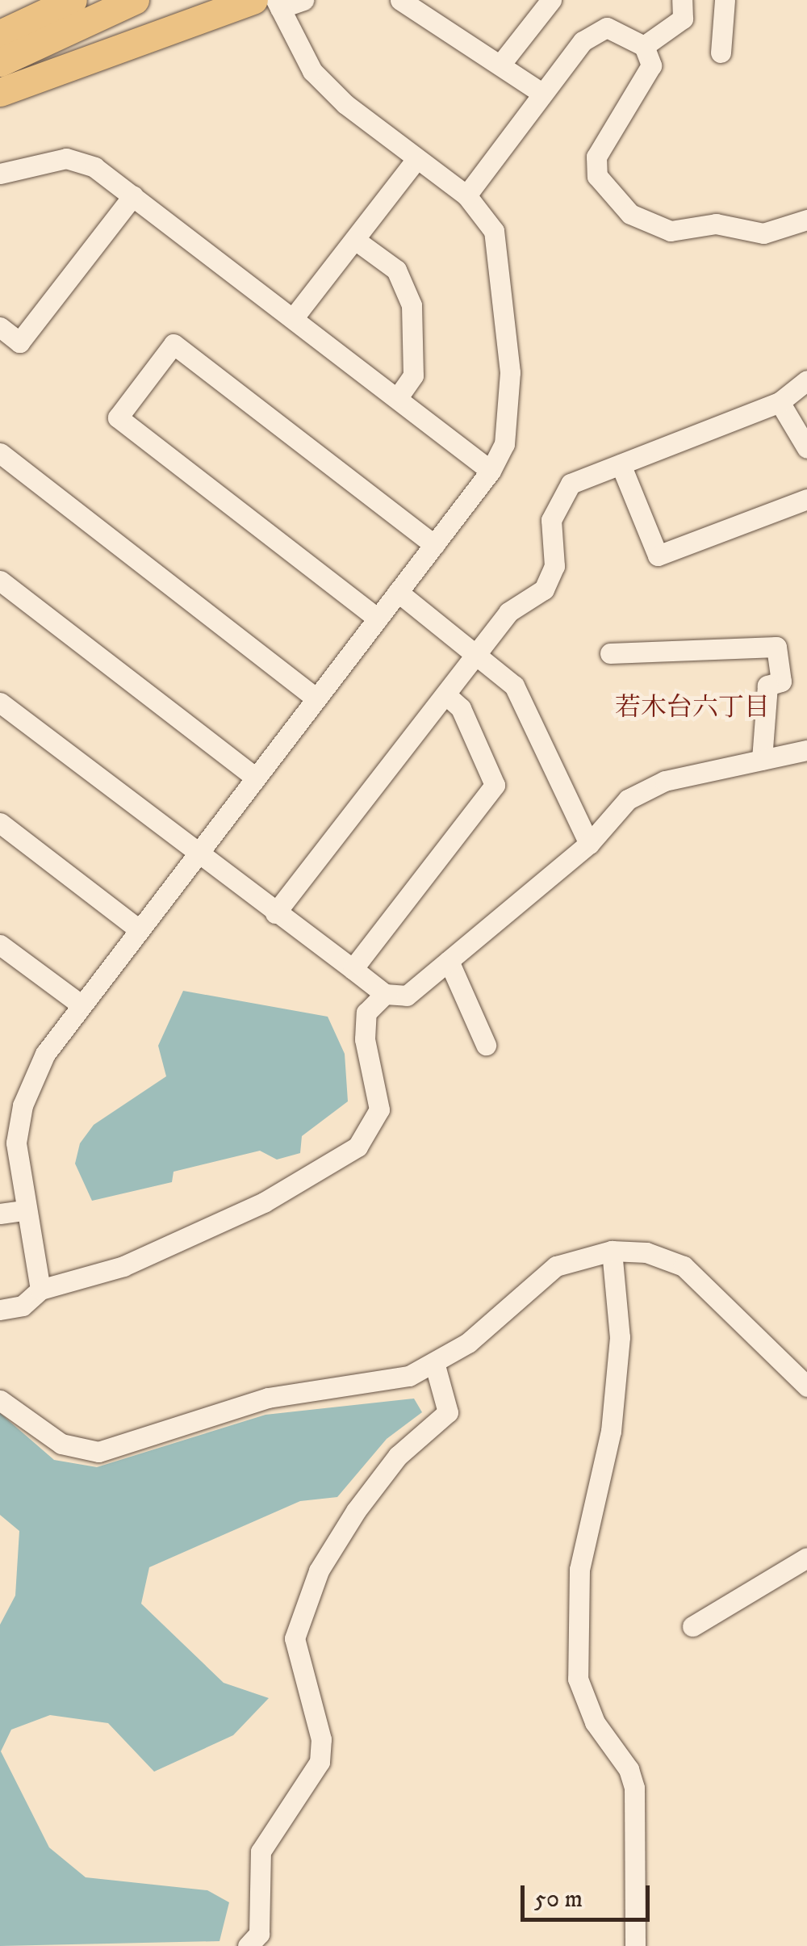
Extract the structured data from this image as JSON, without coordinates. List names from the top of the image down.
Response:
{
  "districts": ["若木台六丁目"],
  "scale_bar": "50 m"
}
